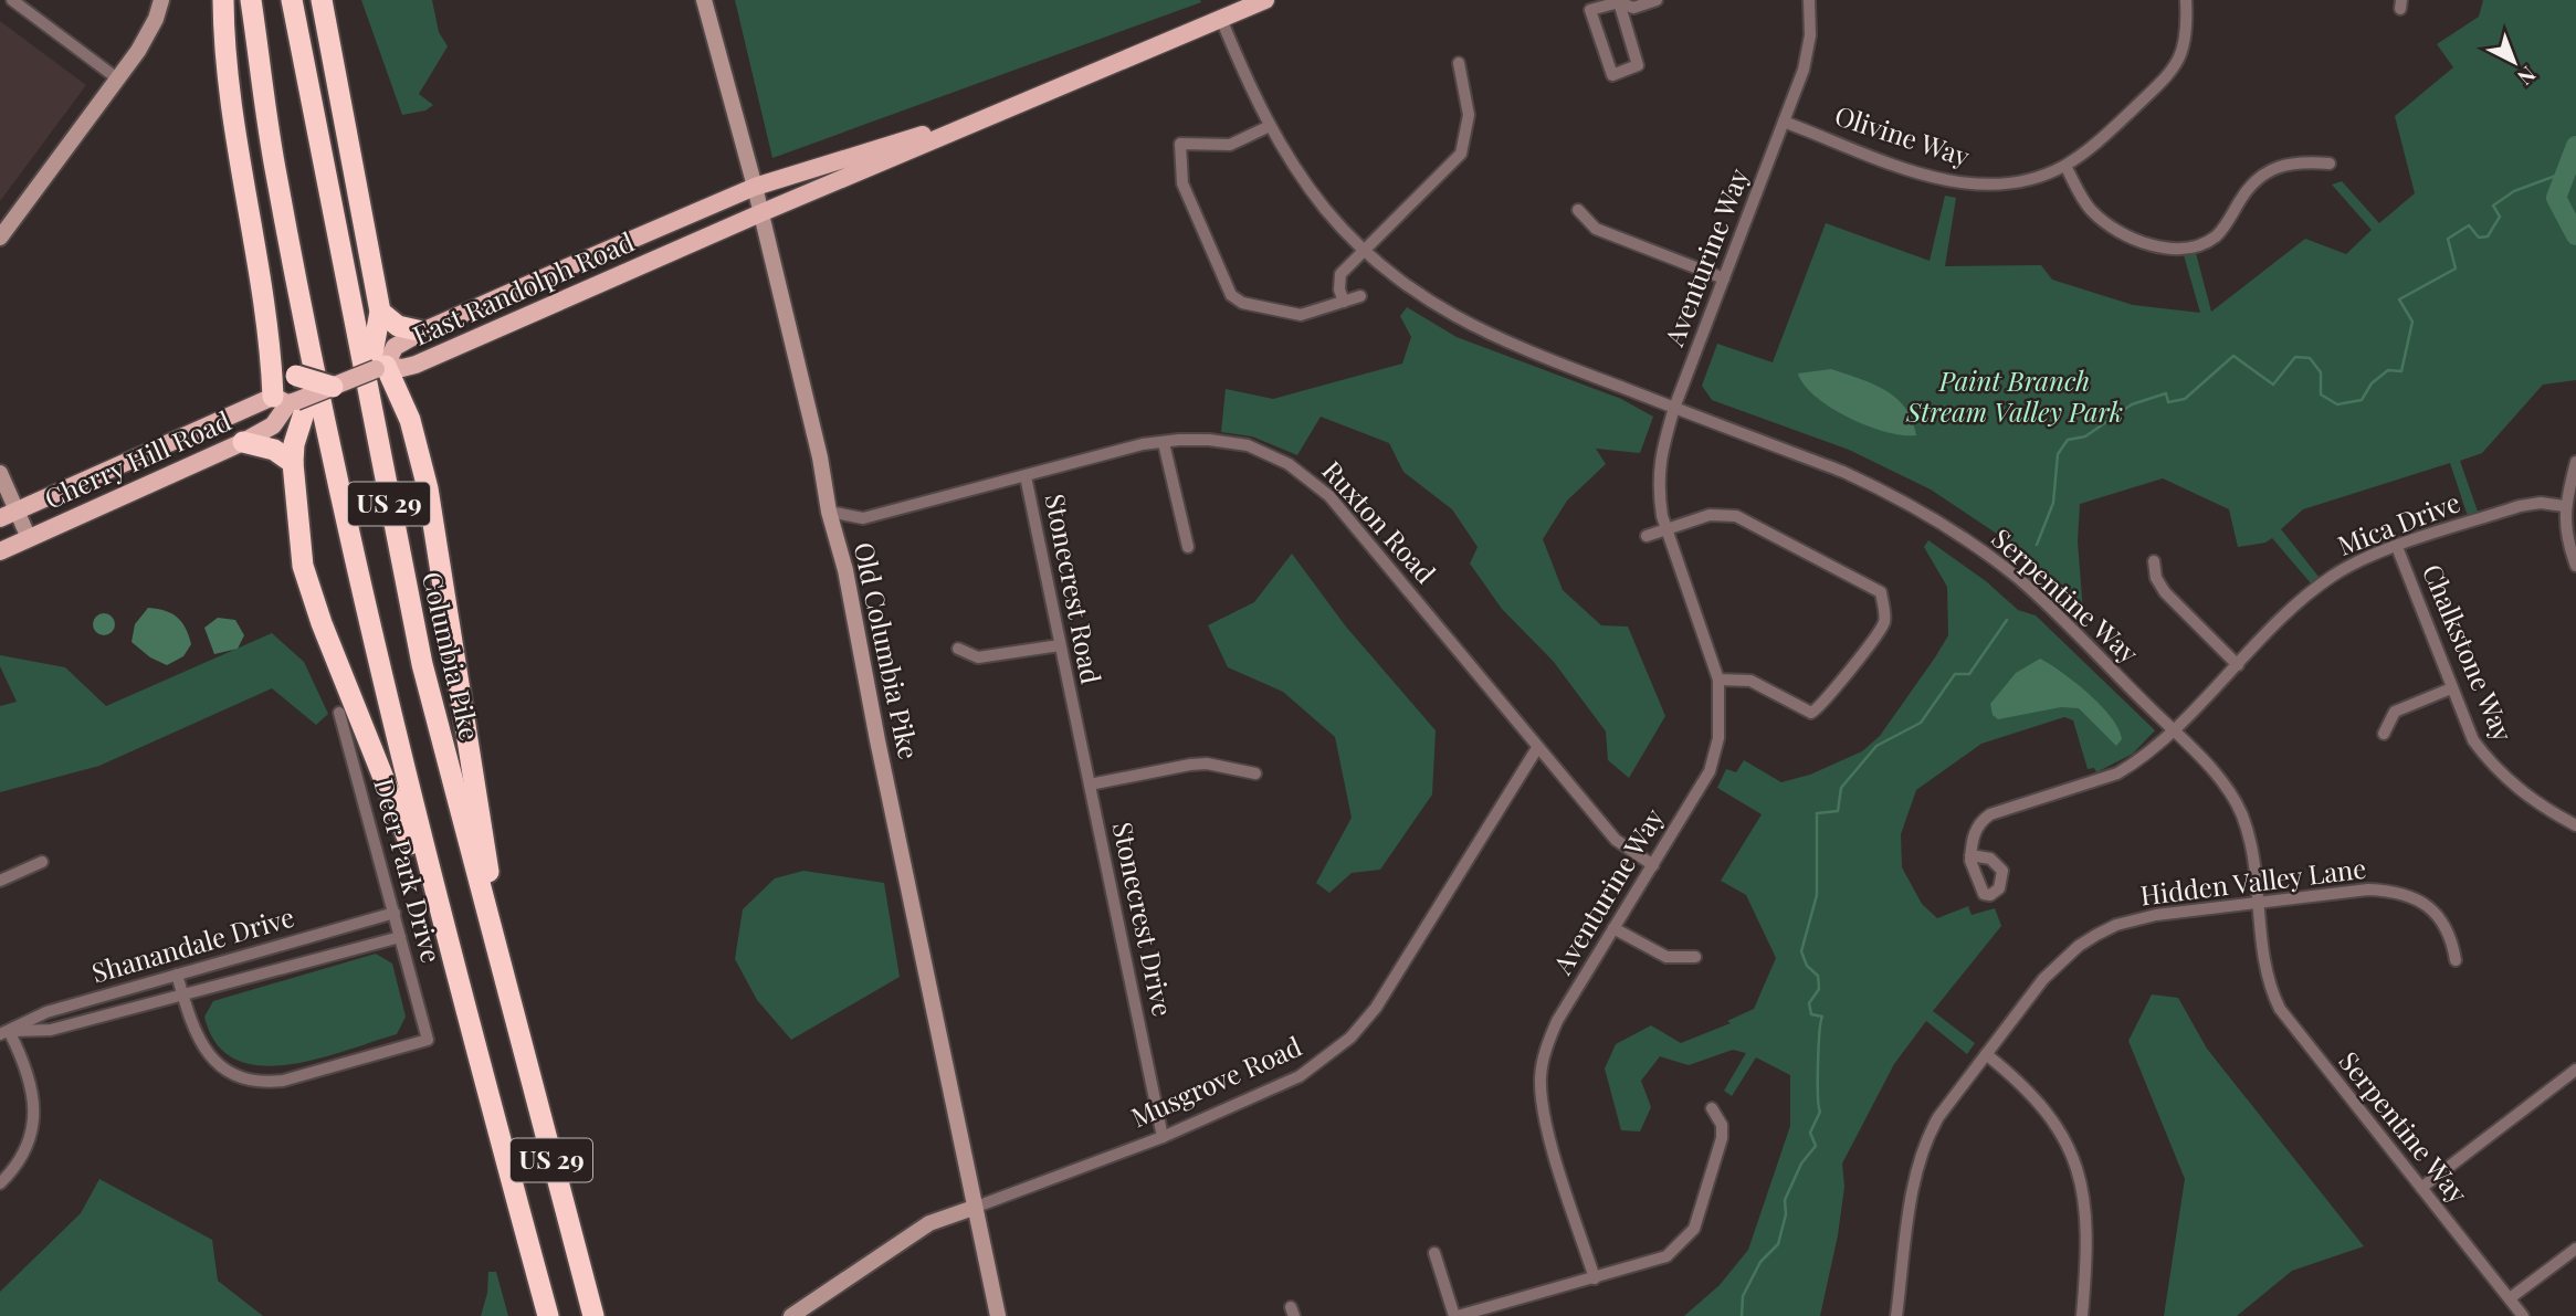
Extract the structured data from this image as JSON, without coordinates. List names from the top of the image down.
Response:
{
  "streets": {
    "highway": ["US 29", "Columbia Pike"],
    "main road": [
      "East Randolph Road",
      "Cherry Hill Road",
      "Old Columbia Pike",
      "Musgrove Road"
    ],
    "street": [
      "Olivine Way",
      "Aventurine Way",
      "Ruxton Road",
      "Mica Drive",
      "Stonecrest Road",
      "Serpentine Way",
      "Chalkstone Way",
      "Deer Park Drive",
      "Hidden Valley Lane",
      "Stonecrest Drive",
      "Shanandale Drive"
    ]
  },
  "crossings": [
    ["Olivine Way", "Aventurine Way"],
    ["Aventurine Way", "Ruxton Road"],
    ["Aventurine Way", "Serpentine Way"],
    ["East Randolph Road", "Cherry Hill Road"],
    ["East Randolph Road", "Serpentine Way"],
    ["East Randolph Road", "Old Columbia Pike"],
    ["Ruxton Road", "Stonecrest Road"],
    ["Ruxton Road", "Old Columbia Pike"],
    ["Ruxton Road", "Musgrove Road"],
    ["Mica Drive", "Serpentine Way"],
    ["Mica Drive", "Chalkstone Way"],
    ["Stonecrest Road", "Stonecrest Drive"],
    ["Serpentine Way", "Hidden Valley Lane"],
    ["Old Columbia Pike", "Musgrove Road"],
    ["Deer Park Drive", "Shanandale Drive"],
    ["Stonecrest Drive", "Musgrove Road"]
  ],
  "parks": ["Paint Branch Stream Valley Park"],
  "north": "bottom right"
}
